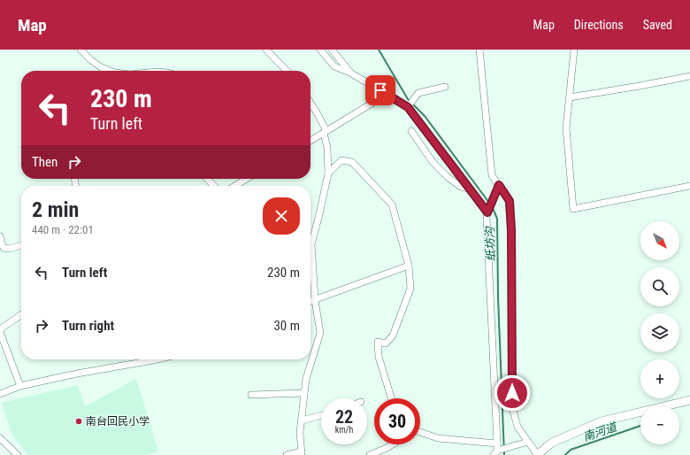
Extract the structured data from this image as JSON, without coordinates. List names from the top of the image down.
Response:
{
  "water": ["纸坊沟", "南河道"],
  "places": ["南台回民小学"],
  "north": "bottom right",
  "page": {
    "header": "Map",
    "nav": ["Map", "Directions", "Saved"],
    "turn": ["230 m", "Turn left"],
    "then": "Then",
    "heading": ["2 min", "440 m · 22:01"],
    "map_buttons": ["+", "−"],
    "list": [
      {
        "name": "Turn left",
        "value": "230 m"
      },
      {
        "name": "Turn right",
        "value": "30 m"
      }
    ],
    "speed": "22 km/h",
    "limit": "30"
  }
}
